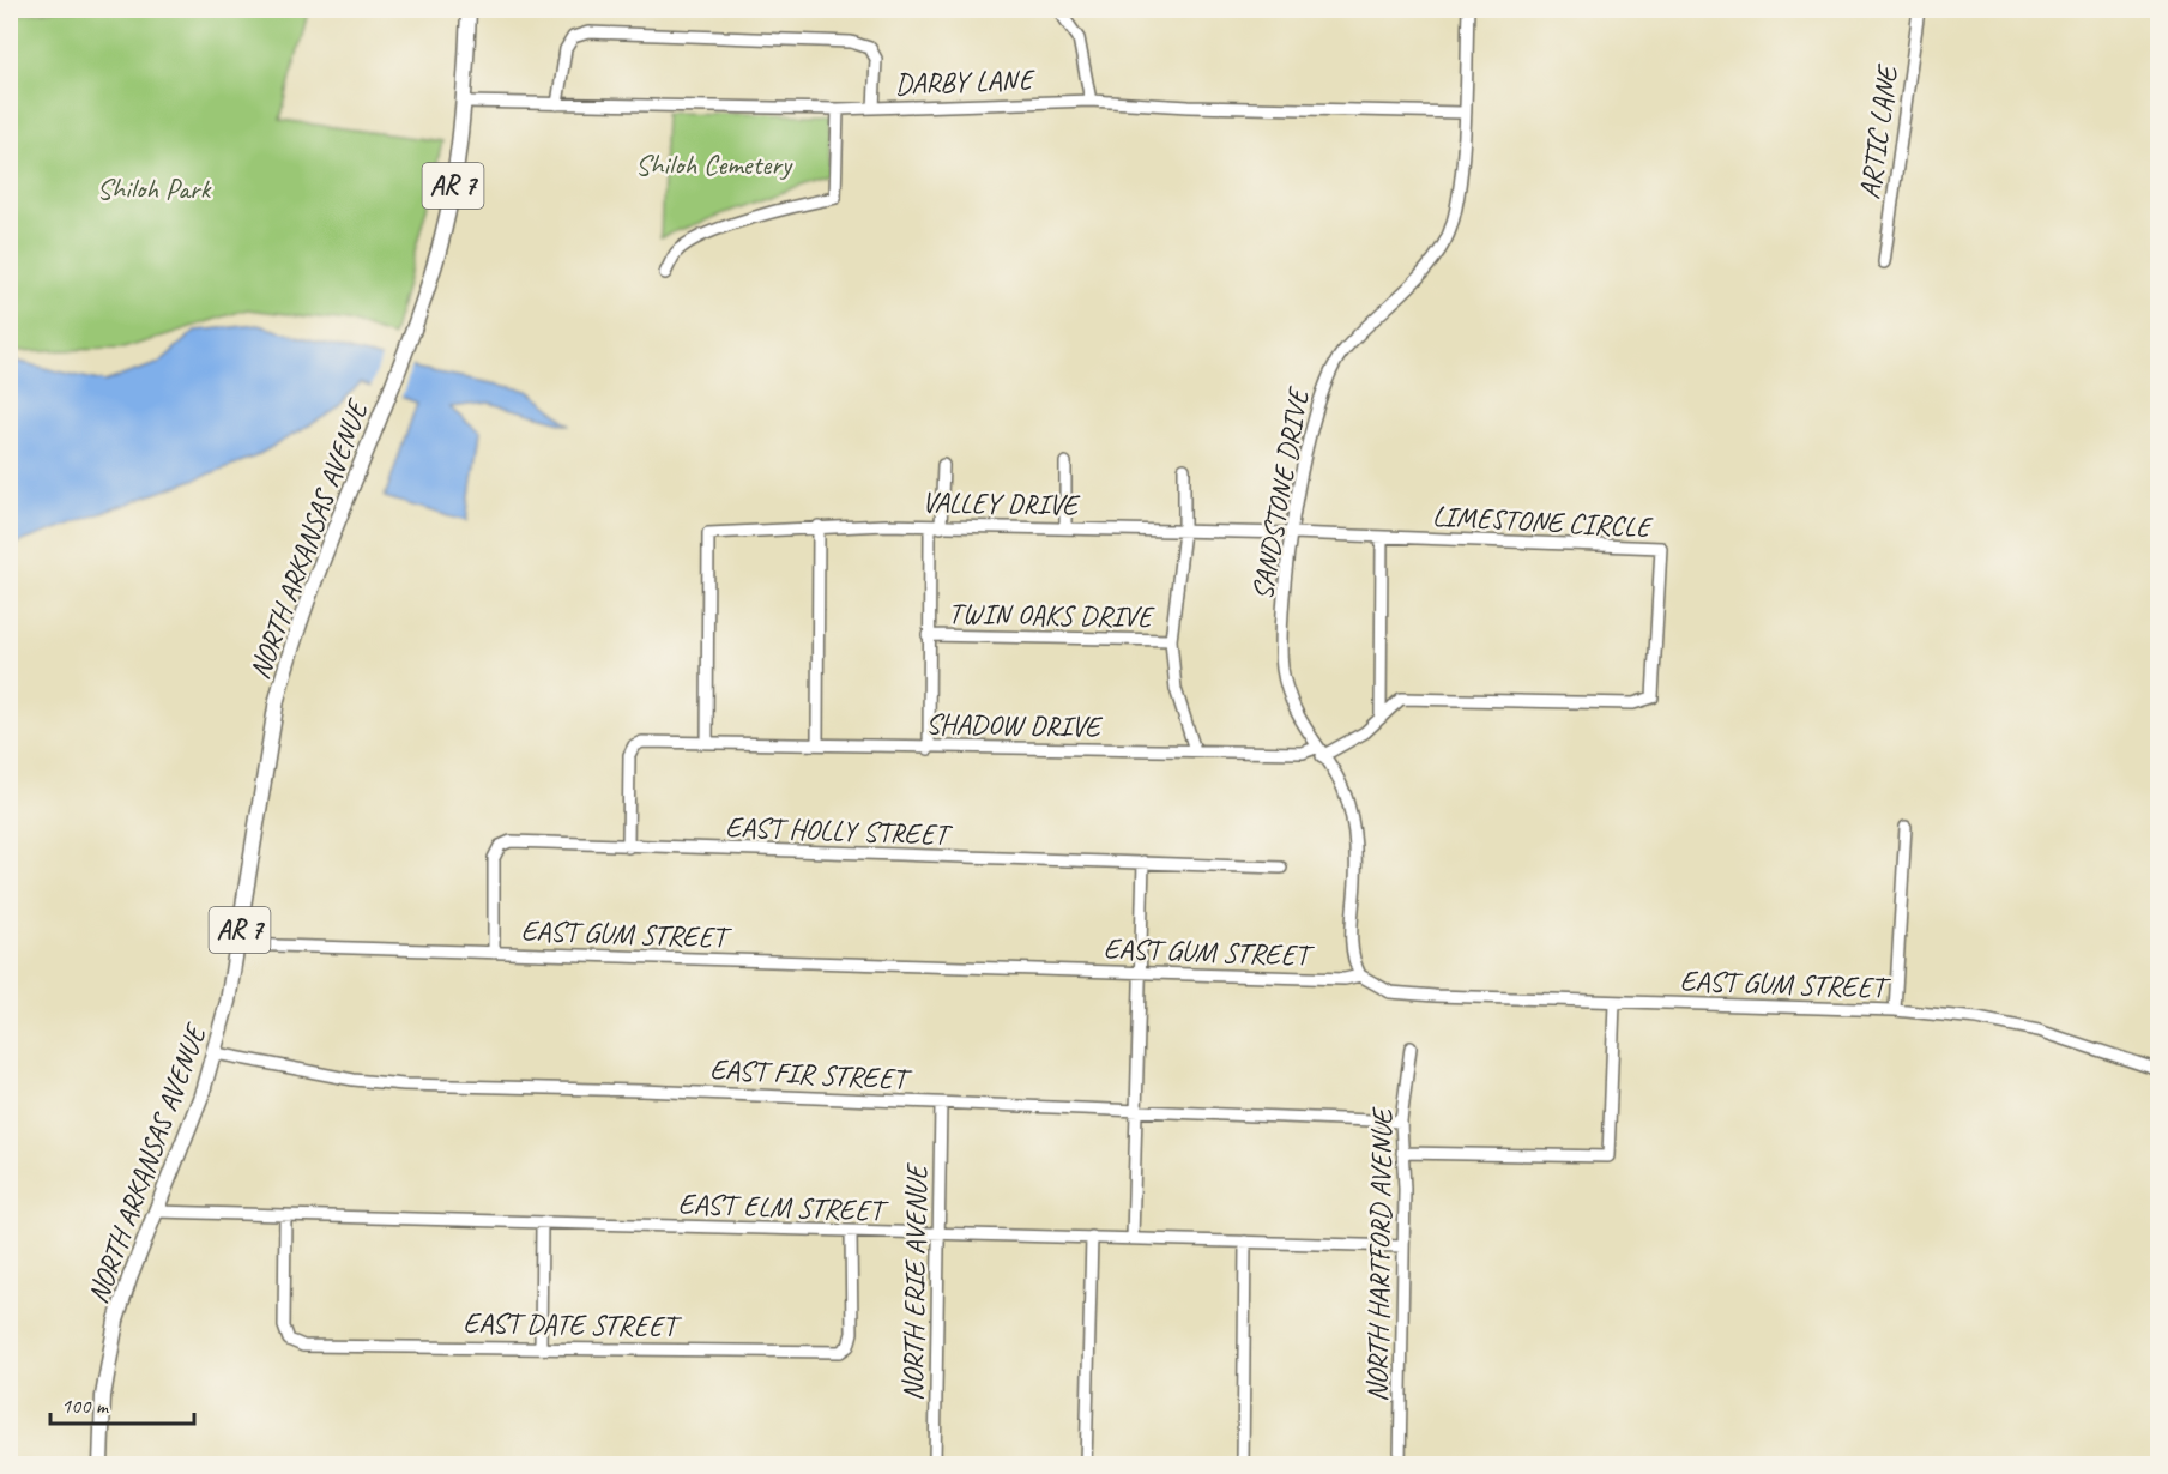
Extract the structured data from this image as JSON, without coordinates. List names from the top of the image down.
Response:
{
  "streets": {
    "main road": ["AR 7", "NORTH ARKANSAS AVENUE"],
    "street": [
      "DARBY LANE",
      "ARTIC LANE",
      "SANDSTONE DRIVE",
      "VALLEY DRIVE",
      "LIMESTONE CIRCLE",
      "TWIN OAKS DRIVE",
      "SHADOW DRIVE",
      "EAST HOLLY STREET",
      "EAST GUM STREET",
      "EAST FIR STREET",
      "EAST ELM STREET",
      "NORTH HARTFORD AVENUE",
      "NORTH ERIE AVENUE",
      "EAST DATE STREET"
    ]
  },
  "crossings": [
    ["DARBY LANE", "SANDSTONE DRIVE"],
    ["DARBY LANE", "NORTH ARKANSAS AVENUE"],
    ["SANDSTONE DRIVE", "VALLEY DRIVE"],
    ["SANDSTONE DRIVE", "LIMESTONE CIRCLE"],
    ["SANDSTONE DRIVE", "SHADOW DRIVE"],
    ["SANDSTONE DRIVE", "EAST GUM STREET"],
    ["VALLEY DRIVE", "LIMESTONE CIRCLE"],
    ["VALLEY DRIVE", "SHADOW DRIVE"],
    ["LIMESTONE CIRCLE", "SHADOW DRIVE"],
    ["NORTH ARKANSAS AVENUE", "EAST GUM STREET"],
    ["NORTH ARKANSAS AVENUE", "EAST FIR STREET"],
    ["NORTH ARKANSAS AVENUE", "EAST ELM STREET"],
    ["SHADOW DRIVE", "EAST HOLLY STREET"],
    ["EAST HOLLY STREET", "EAST GUM STREET"],
    ["EAST FIR STREET", "NORTH HARTFORD AVENUE"],
    ["EAST FIR STREET", "NORTH ERIE AVENUE"],
    ["EAST ELM STREET", "NORTH HARTFORD AVENUE"],
    ["EAST ELM STREET", "NORTH ERIE AVENUE"],
    ["EAST ELM STREET", "EAST DATE STREET"]
  ],
  "parks": ["Shiloh Cemetery", "Shiloh Park"],
  "scale_bar": "100 m"
}
